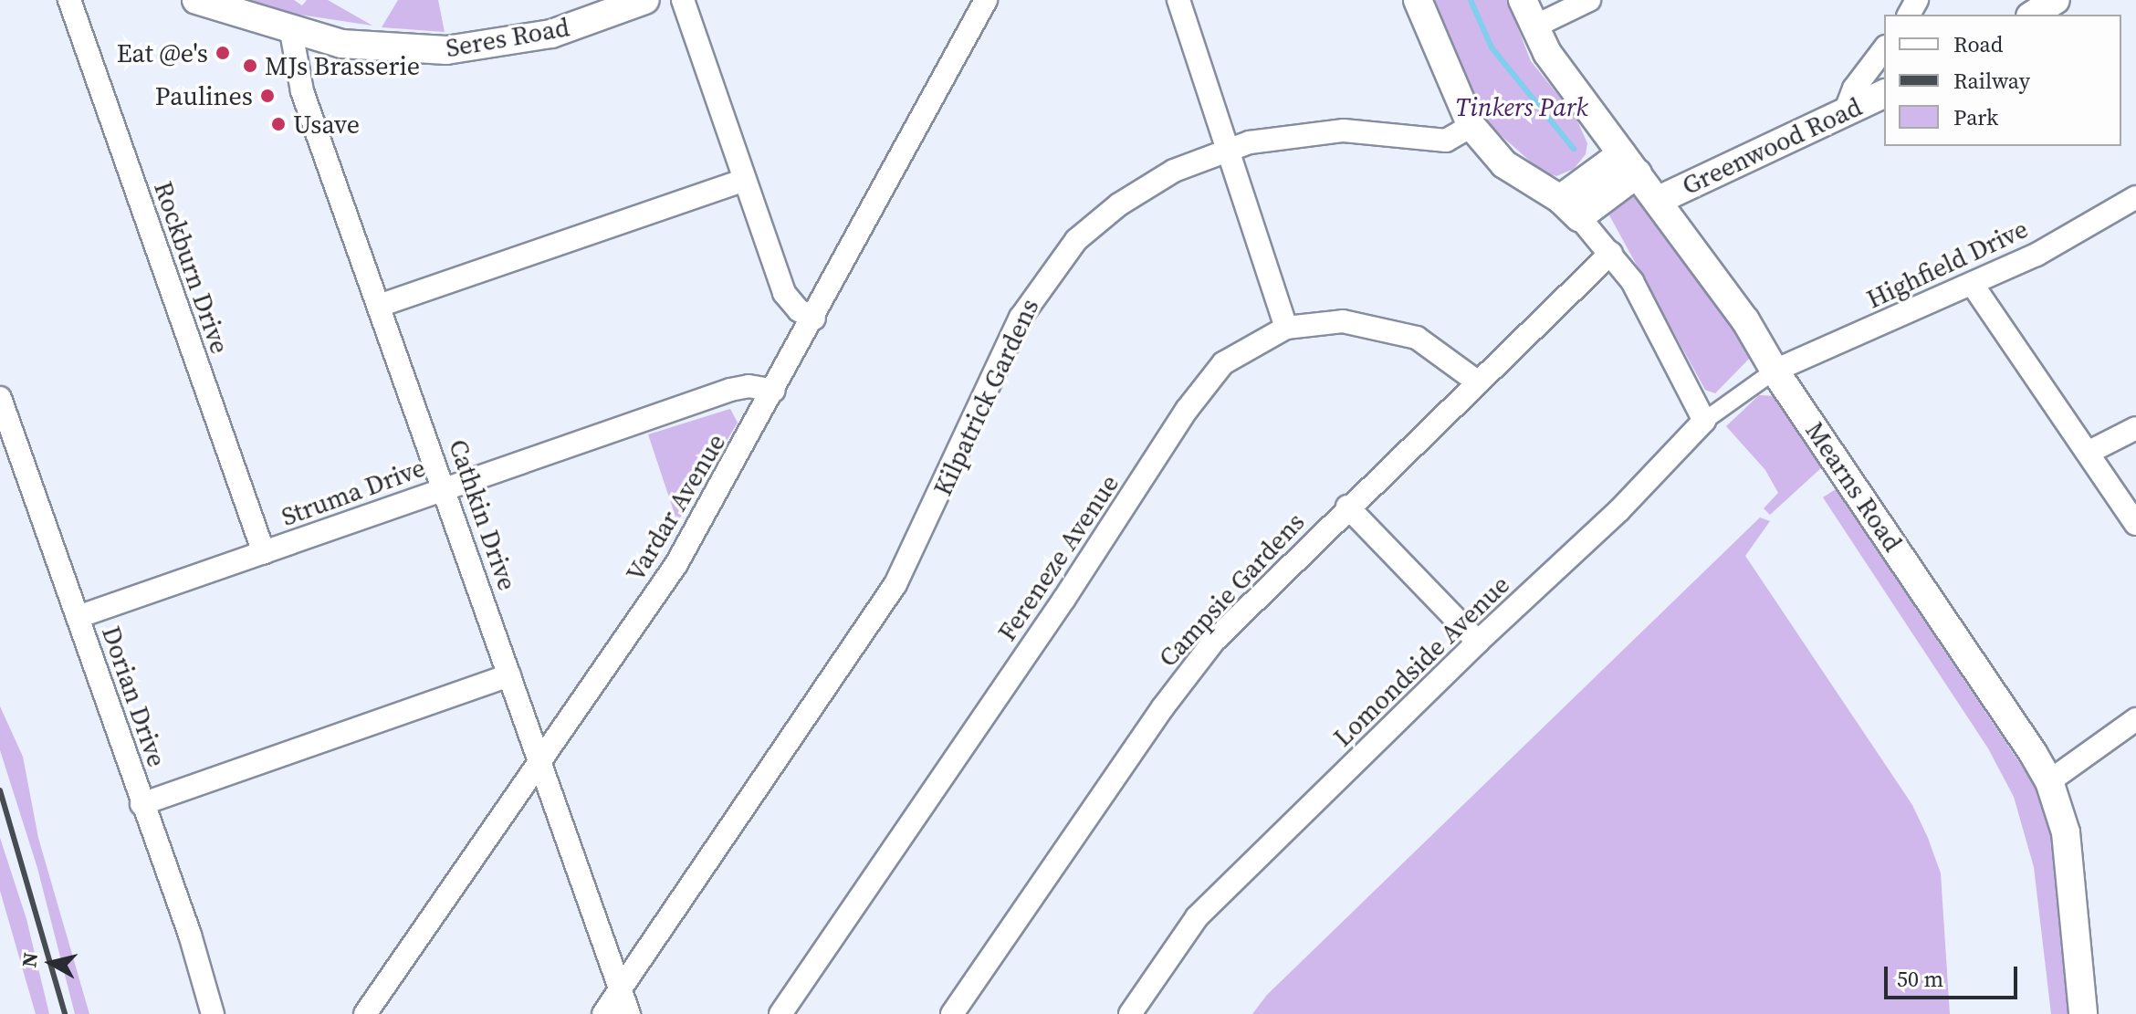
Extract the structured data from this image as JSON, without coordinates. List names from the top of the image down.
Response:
{
  "streets": {
    "street": [
      "Seres Road",
      "Greenwood Road",
      "Highfield Drive",
      "Rockburn Drive",
      "Kilpatrick Gardens",
      "Mearns Road",
      "Struma Drive",
      "Vardar Avenue",
      "Cathkin Drive",
      "Fereneze Avenue",
      "Campsie Gardens",
      "Lomondside Avenue",
      "Dorian Drive"
    ]
  },
  "crossings": [
    ["Seres Road", "Cathkin Drive"],
    ["Greenwood Road", "Mearns Road"],
    ["Highfield Drive", "Mearns Road"],
    ["Highfield Drive", "Lomondside Avenue"],
    ["Rockburn Drive", "Struma Drive"],
    ["Kilpatrick Gardens", "Cathkin Drive"],
    ["Mearns Road", "Lomondside Avenue"],
    ["Struma Drive", "Vardar Avenue"],
    ["Struma Drive", "Cathkin Drive"],
    ["Struma Drive", "Dorian Drive"],
    ["Vardar Avenue", "Cathkin Drive"],
    ["Fereneze Avenue", "Campsie Gardens"]
  ],
  "parks": ["Tinkers Park"],
  "places": [
    "Eat @e's",
    "MJs Brasserie",
    "Paulines",
    "Usave"
  ],
  "legend": ["Road", "Railway", "Park"],
  "scale_bar": "50 m",
  "north": "left"
}
